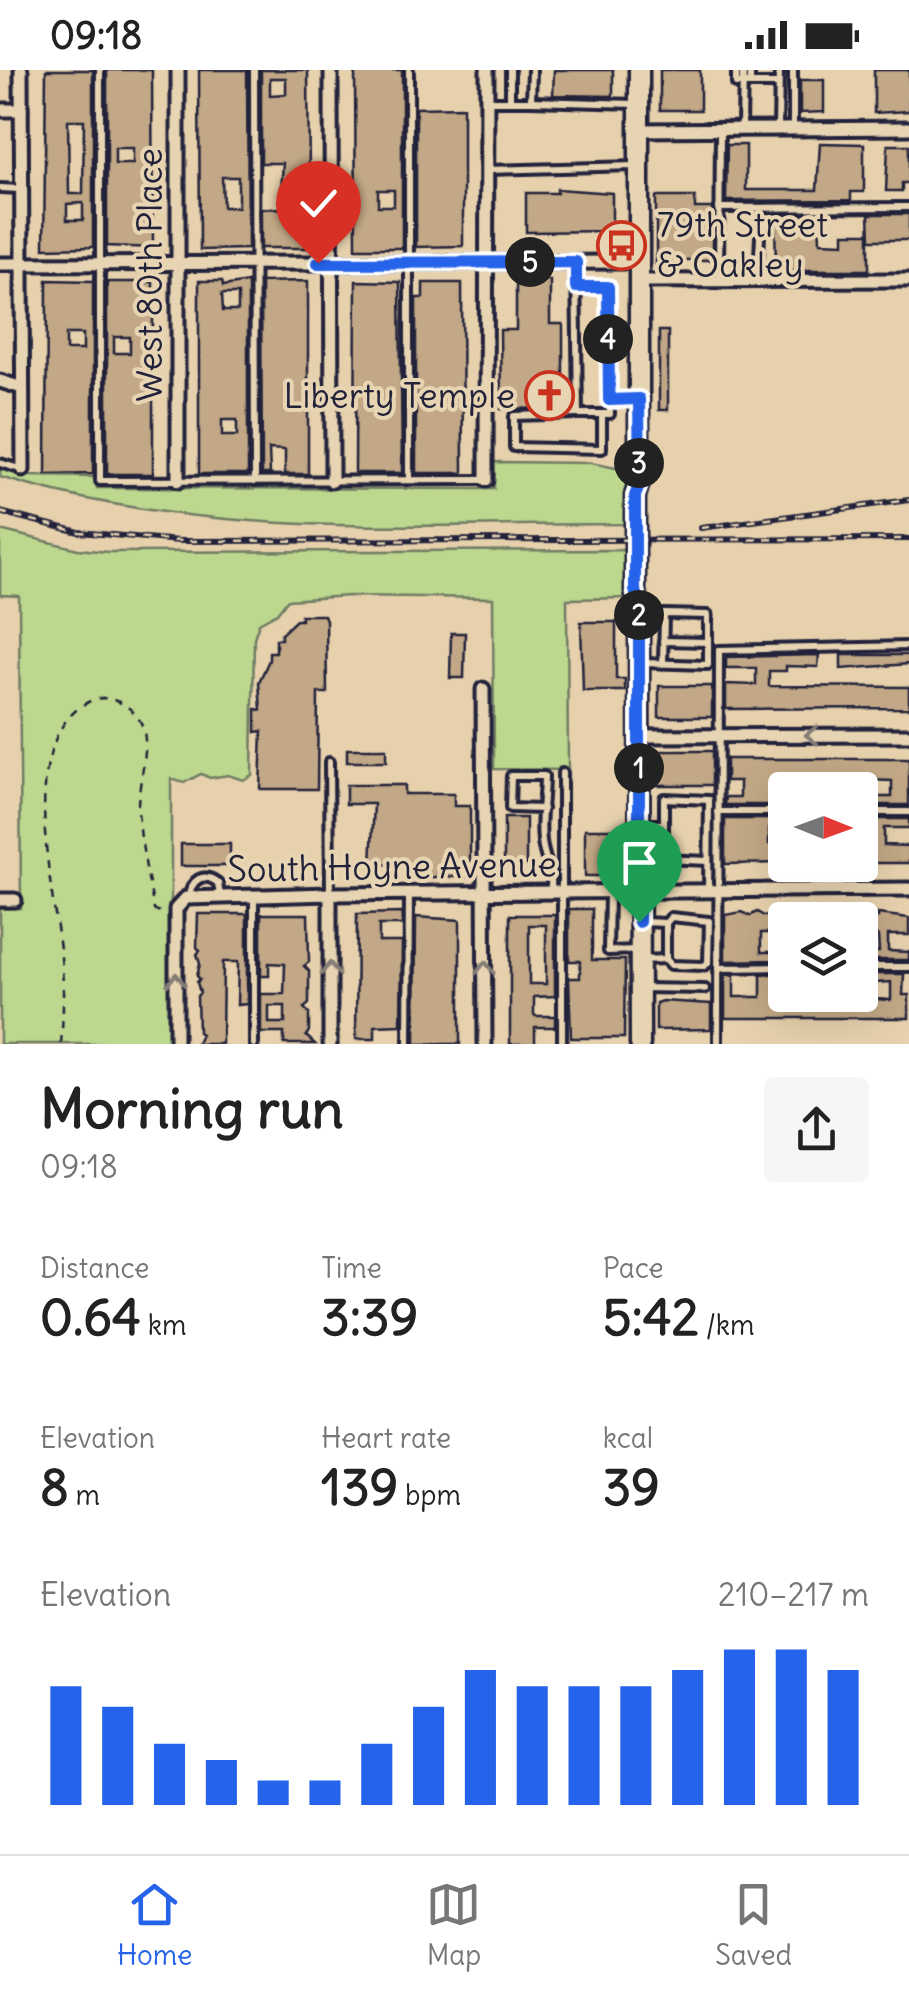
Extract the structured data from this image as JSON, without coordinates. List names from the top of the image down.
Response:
{
  "streets": {
    "street": ["West 80th Place", "South Hoyne Avenue"]
  },
  "places": {
    "bus stop": ["79th Street & Oakley"],
    "church": ["Liberty Temple"]
  },
  "north": "right",
  "page": {
    "status": "09:18",
    "pins": [
      "5",
      "4",
      "3",
      "2",
      "1"
    ],
    "heading": ["Morning run", "09:18"],
    "stats": [
      ["Distance", "0.64 km"],
      ["Time", "3:39"],
      ["Pace", "5:42 /km"],
      ["Elevation", "8 m"],
      ["Heart rate", "139 bpm"],
      ["kcal", "39"]
    ],
    "chart": ["Elevation", "210–217 m"],
    "tabs": ["Home", "Map", "Saved"]
  }
}
